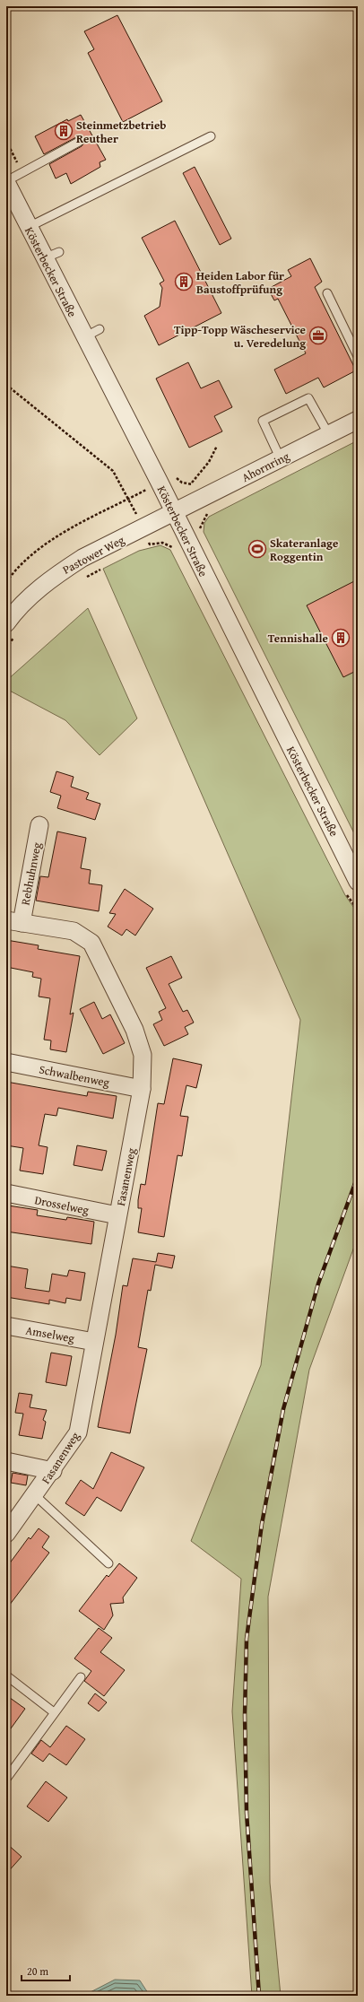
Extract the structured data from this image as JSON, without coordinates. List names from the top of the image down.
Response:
{
  "streets": {
    "street": [
      "Kösterbecker Straße",
      "Ahornring",
      "Pastower Weg",
      "Rebhuhnweg",
      "Schwalbenweg",
      "Fasanenweg",
      "Drosselweg",
      "Amselweg"
    ]
  },
  "crossings": [
    ["Kösterbecker Straße", "Ahornring"],
    ["Kösterbecker Straße", "Pastower Weg"],
    ["Ahornring", "Pastower Weg"],
    ["Rebhuhnweg", "Fasanenweg"],
    ["Schwalbenweg", "Fasanenweg"],
    ["Fasanenweg", "Drosselweg"],
    ["Fasanenweg", "Amselweg"]
  ],
  "places": {
    "building": ["Steinmetzbetrieb Reuther", "Heiden Labor für Baustoffprüfung", "Tennishalle"],
    "office": ["Tipp-Topp Wäscheservice u. Veredelung"],
    "sports": ["Skateranlage Roggentin"]
  },
  "scale_bar": "20 m"
}
